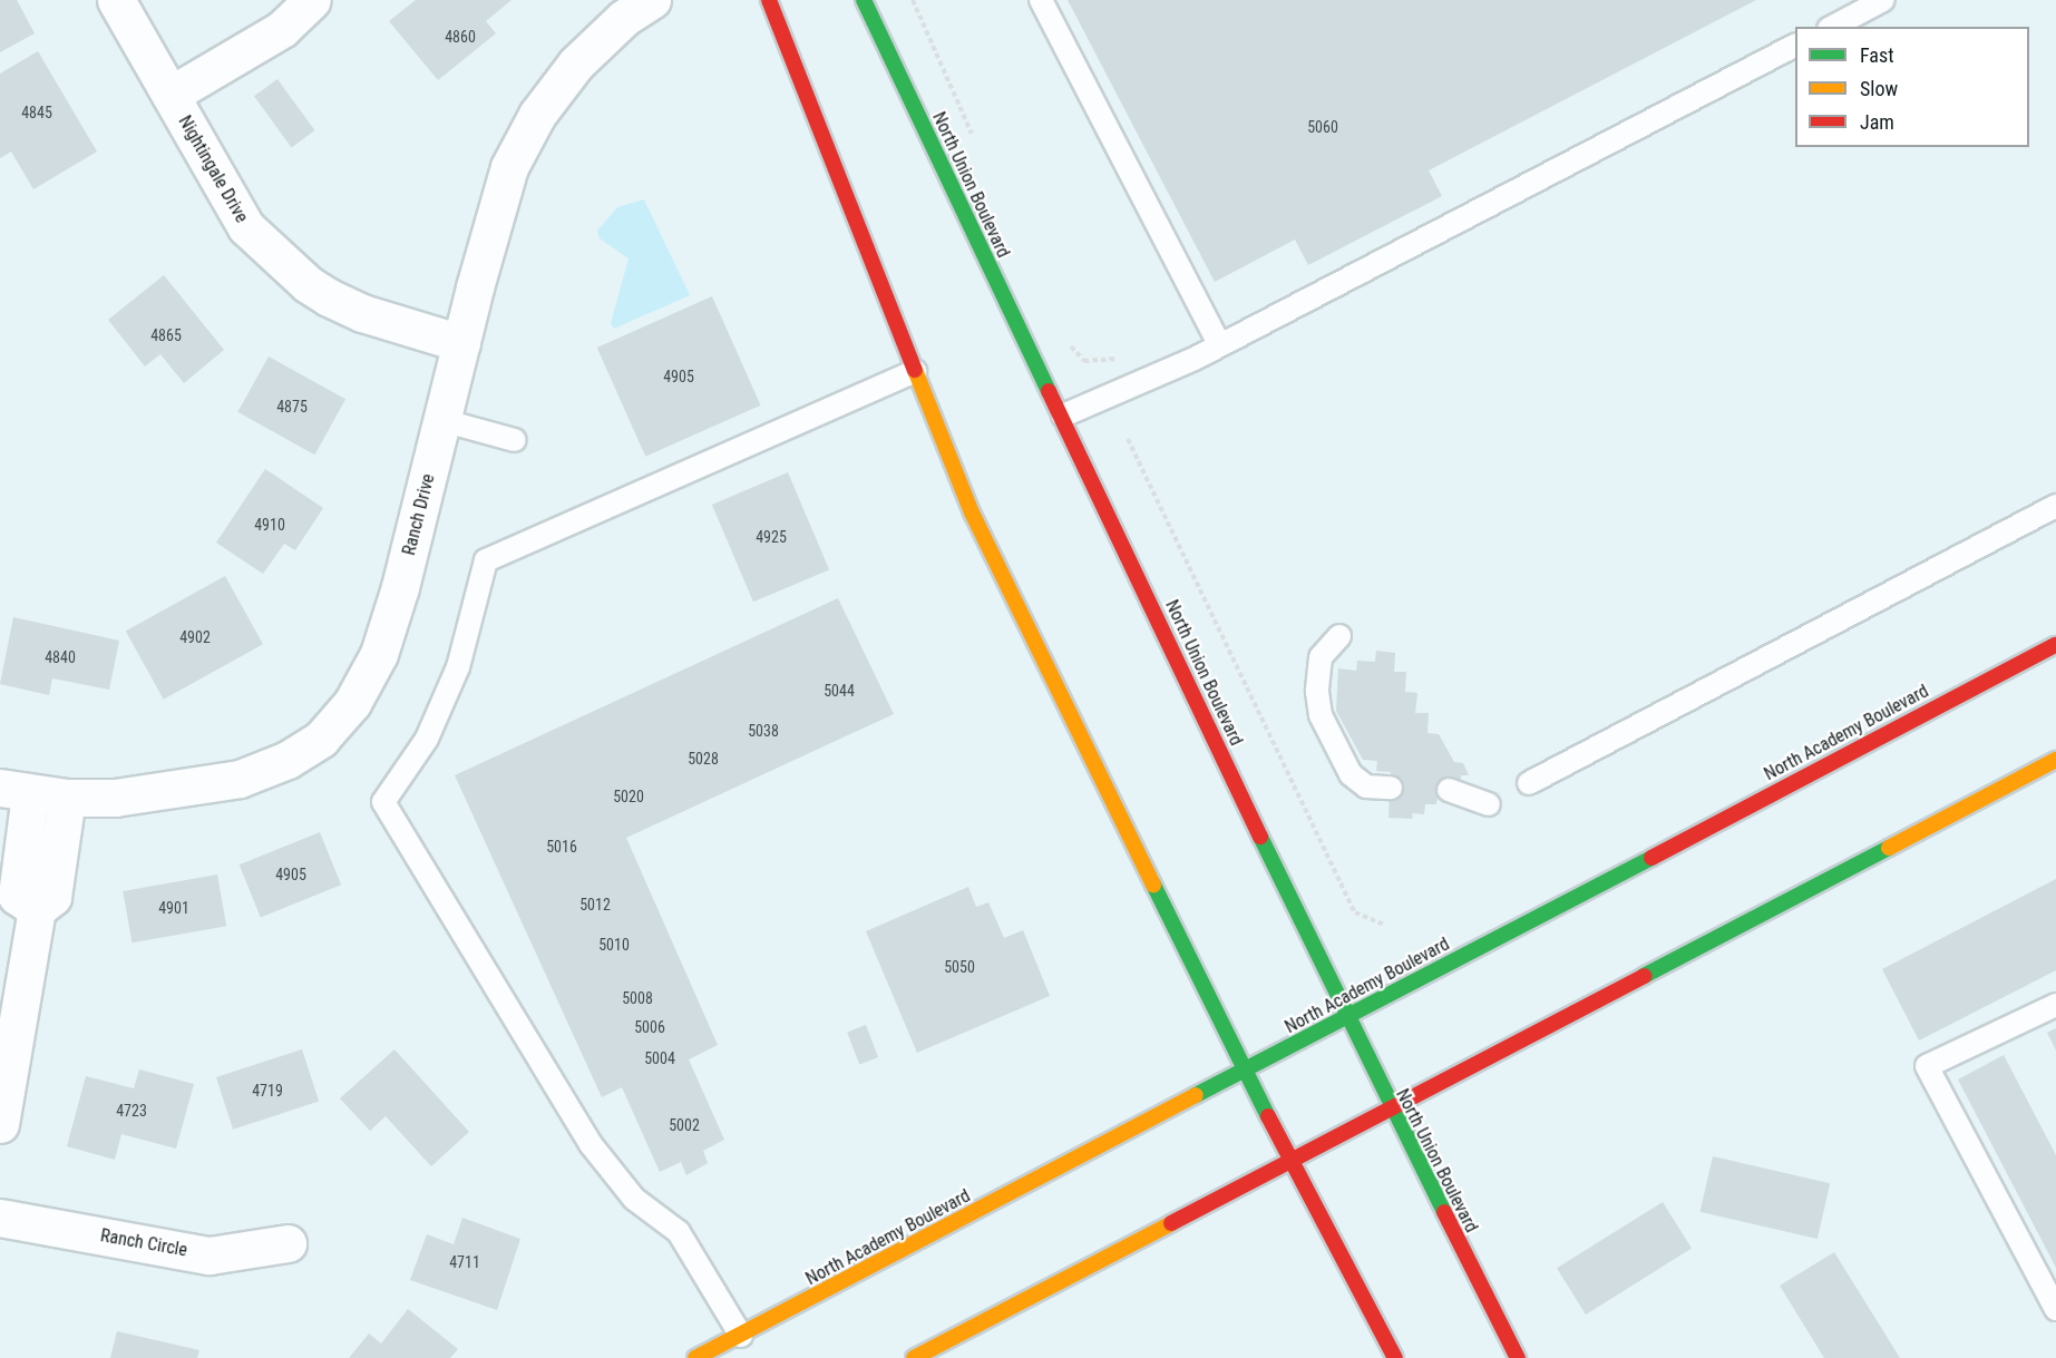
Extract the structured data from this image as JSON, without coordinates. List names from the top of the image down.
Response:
{
  "streets": {
    "main road": ["North Union Boulevard", "North Academy Boulevard"],
    "street": ["Nightingale Drive", "Ranch Drive", "Ranch Circle"]
  },
  "crossings": [
    ["Nightingale Drive", "Ranch Drive"],
    ["North Union Boulevard", "North Academy Boulevard"]
  ],
  "house_numbers": [
    "4860",
    "4845",
    "5060",
    "4865",
    "4905",
    "4875",
    "4910",
    "4925",
    "4902",
    "4840",
    "5044",
    "5038",
    "5028",
    "5020",
    "5016",
    "4905",
    "5012",
    "4901",
    "5010",
    "5050",
    "5008",
    "5006",
    "5004",
    "4719",
    "4723",
    "5002",
    "4711"
  ],
  "legend": ["Fast", "Slow", "Jam"]
}
